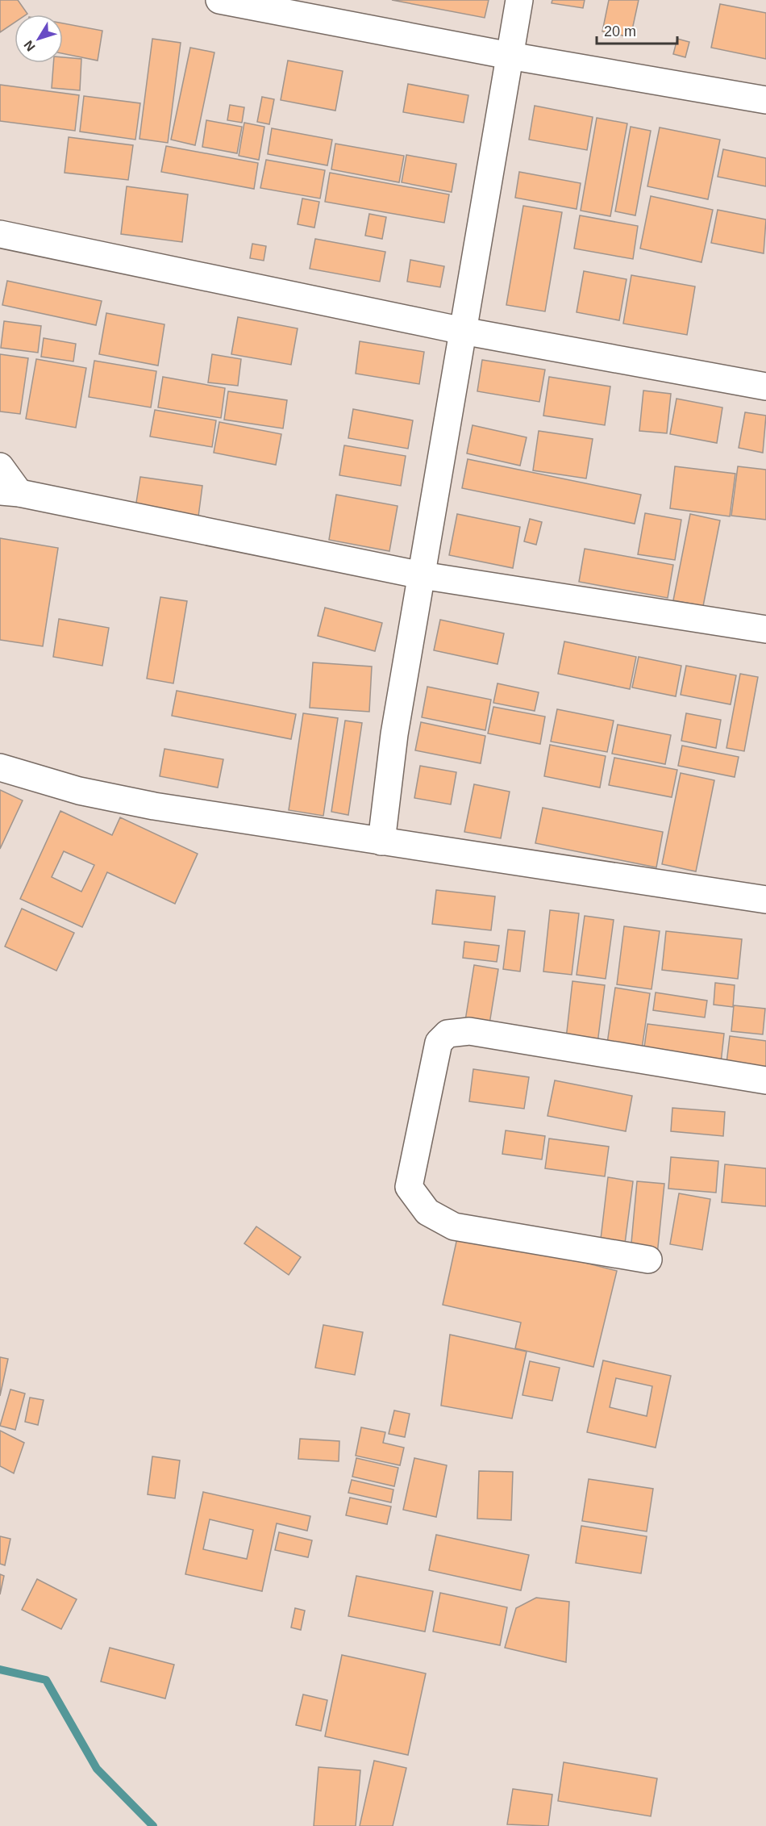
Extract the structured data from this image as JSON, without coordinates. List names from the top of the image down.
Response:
{
  "scale_bar": "20 m",
  "north": "bottom left"
}
